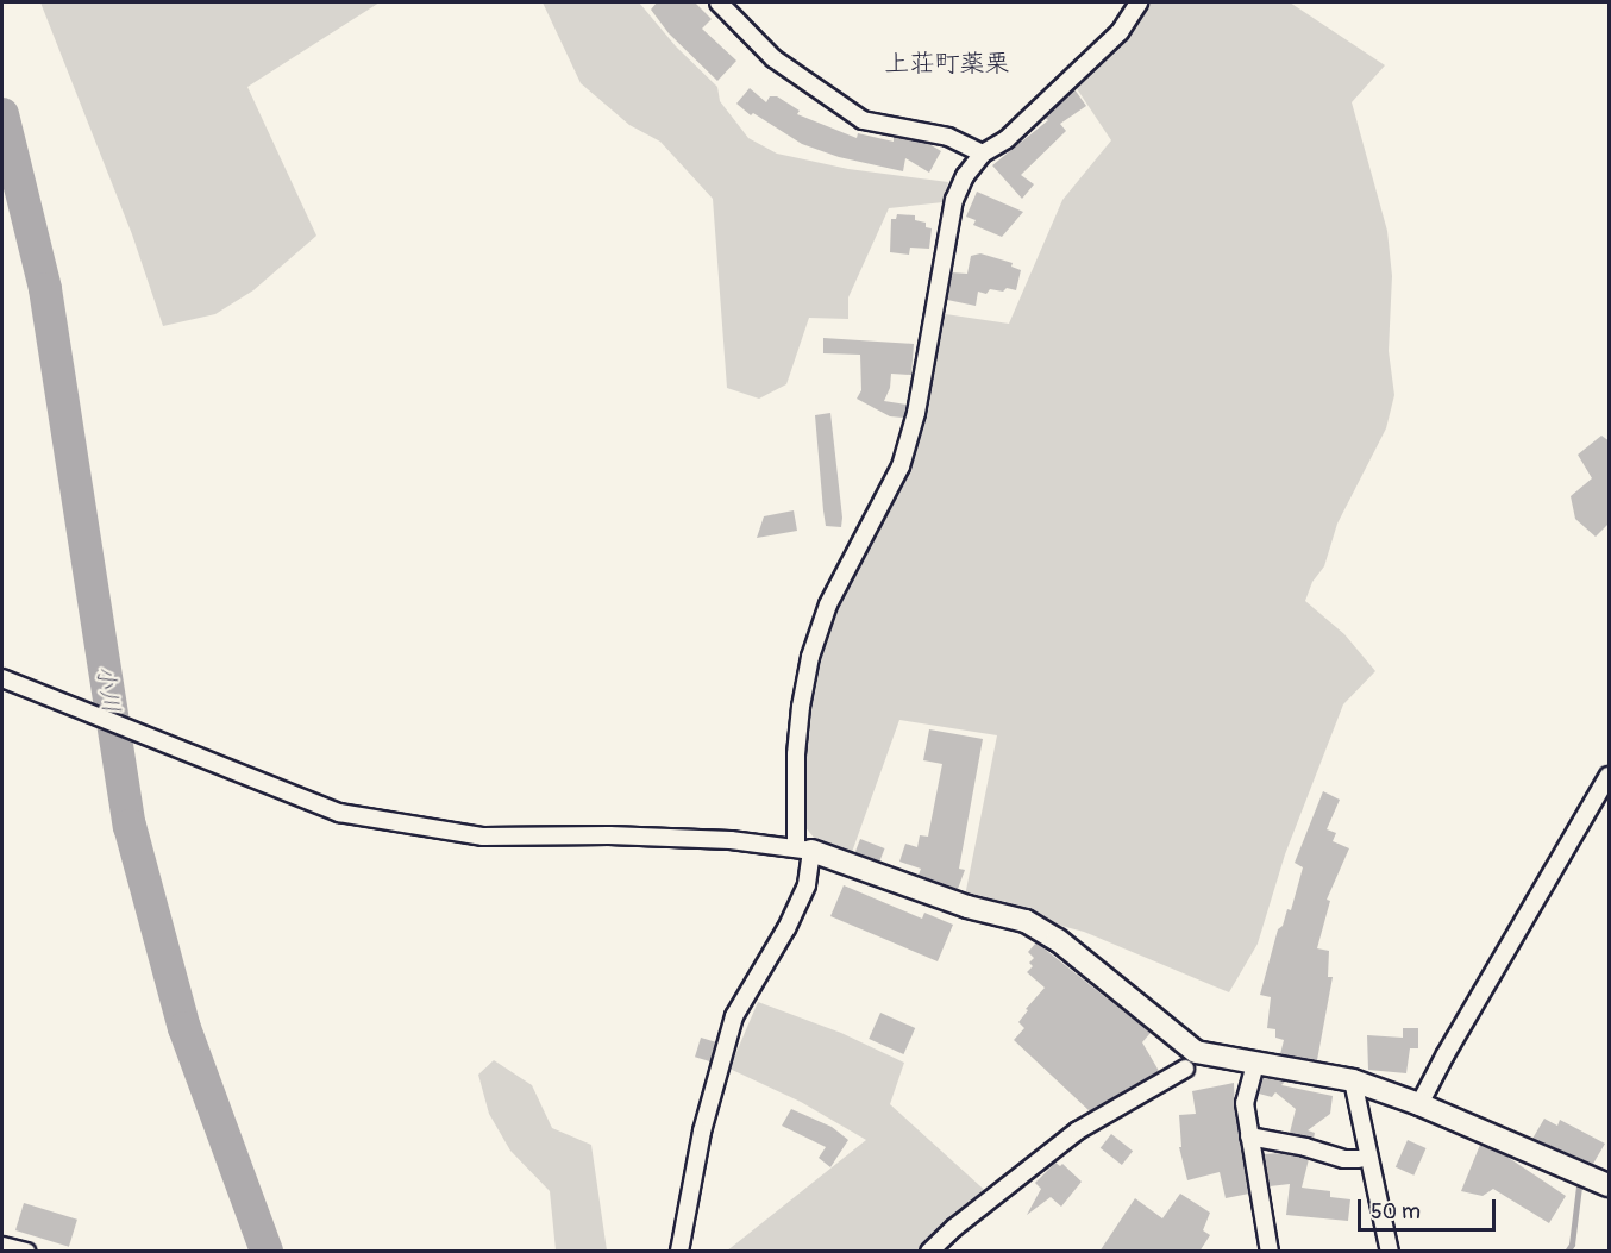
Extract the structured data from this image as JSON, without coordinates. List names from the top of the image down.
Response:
{
  "districts": ["上荘町薬栗"],
  "water": ["小川"],
  "scale_bar": "50 m"
}
